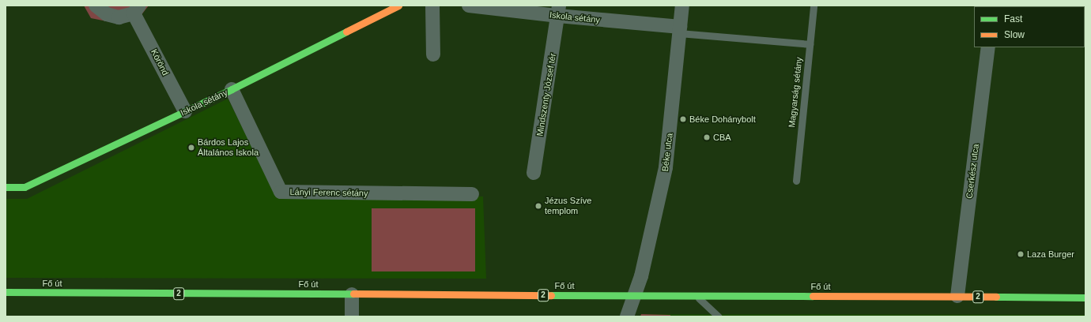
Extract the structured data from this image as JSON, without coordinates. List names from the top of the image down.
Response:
{
  "streets": {
    "main road": ["Iskola sétány", "Fő út", "2"],
    "street": [
      "Körönd",
      "Mindszenty József tér",
      "Béke utca",
      "Cserkész utca",
      "Lányi Ferenc sétány"
    ],
    "lane": ["Magyarság sétány"]
  },
  "crossings": [
    ["Iskola sétány", "Körönd"],
    ["Iskola sétány", "Magyarság sétány"],
    ["Iskola sétány", "Mindszenty József tér"],
    ["Iskola sétány", "Béke utca"],
    ["Iskola sétány", "Lányi Ferenc sétány"],
    ["Béke utca", "Fő út"],
    ["Cserkész utca", "Fő út"]
  ],
  "places": [
    "Béke Dohánybolt",
    "CBA",
    "Bárdos Lajos Általános Iskola",
    "Jézus Szíve templom",
    "Laza Burger"
  ],
  "legend": ["Fast", "Slow"]
}
